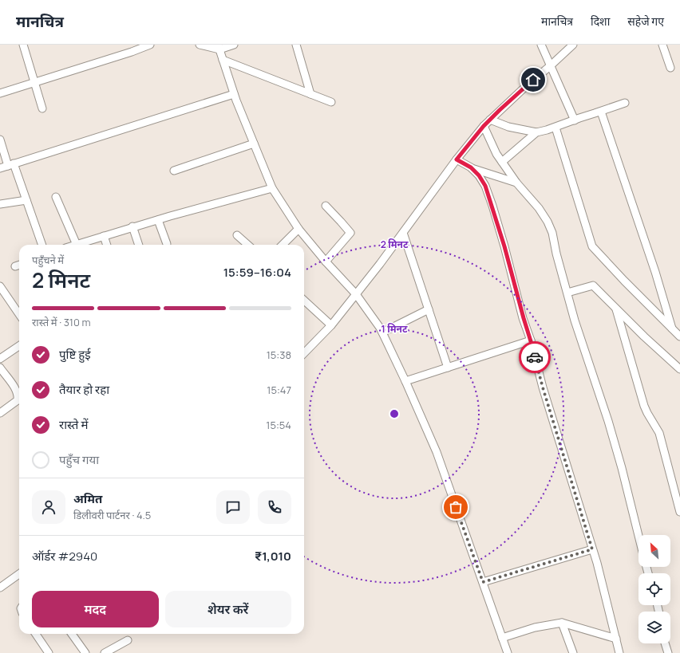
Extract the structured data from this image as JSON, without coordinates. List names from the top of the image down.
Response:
{
  "north": "top left",
  "page": {
    "header": "मानचित्र",
    "nav": ["मानचित्र", "दिशा", "सहेजे गए"],
    "heading": ["2 मिनट", "पहुँचने में", "15:59–16:04"],
    "panel": [
      "अमित",
      "डिलीवरी पार्टनर · 4.5",
      "ऑर्डर #2940",
      "₹1,010"
    ],
    "bar": "रास्ते में · 310 m",
    "list": [
      ["पुष्टि हुई", "15:38"],
      ["तैयार हो रहा", "15:47"],
      ["रास्ते में", "15:54"],
      "पहुँच गया"
    ],
    "buttons": ["मदद", "शेयर करें"]
  },
  "rings": ["2 मिनट", "1 मिनट"]
}
